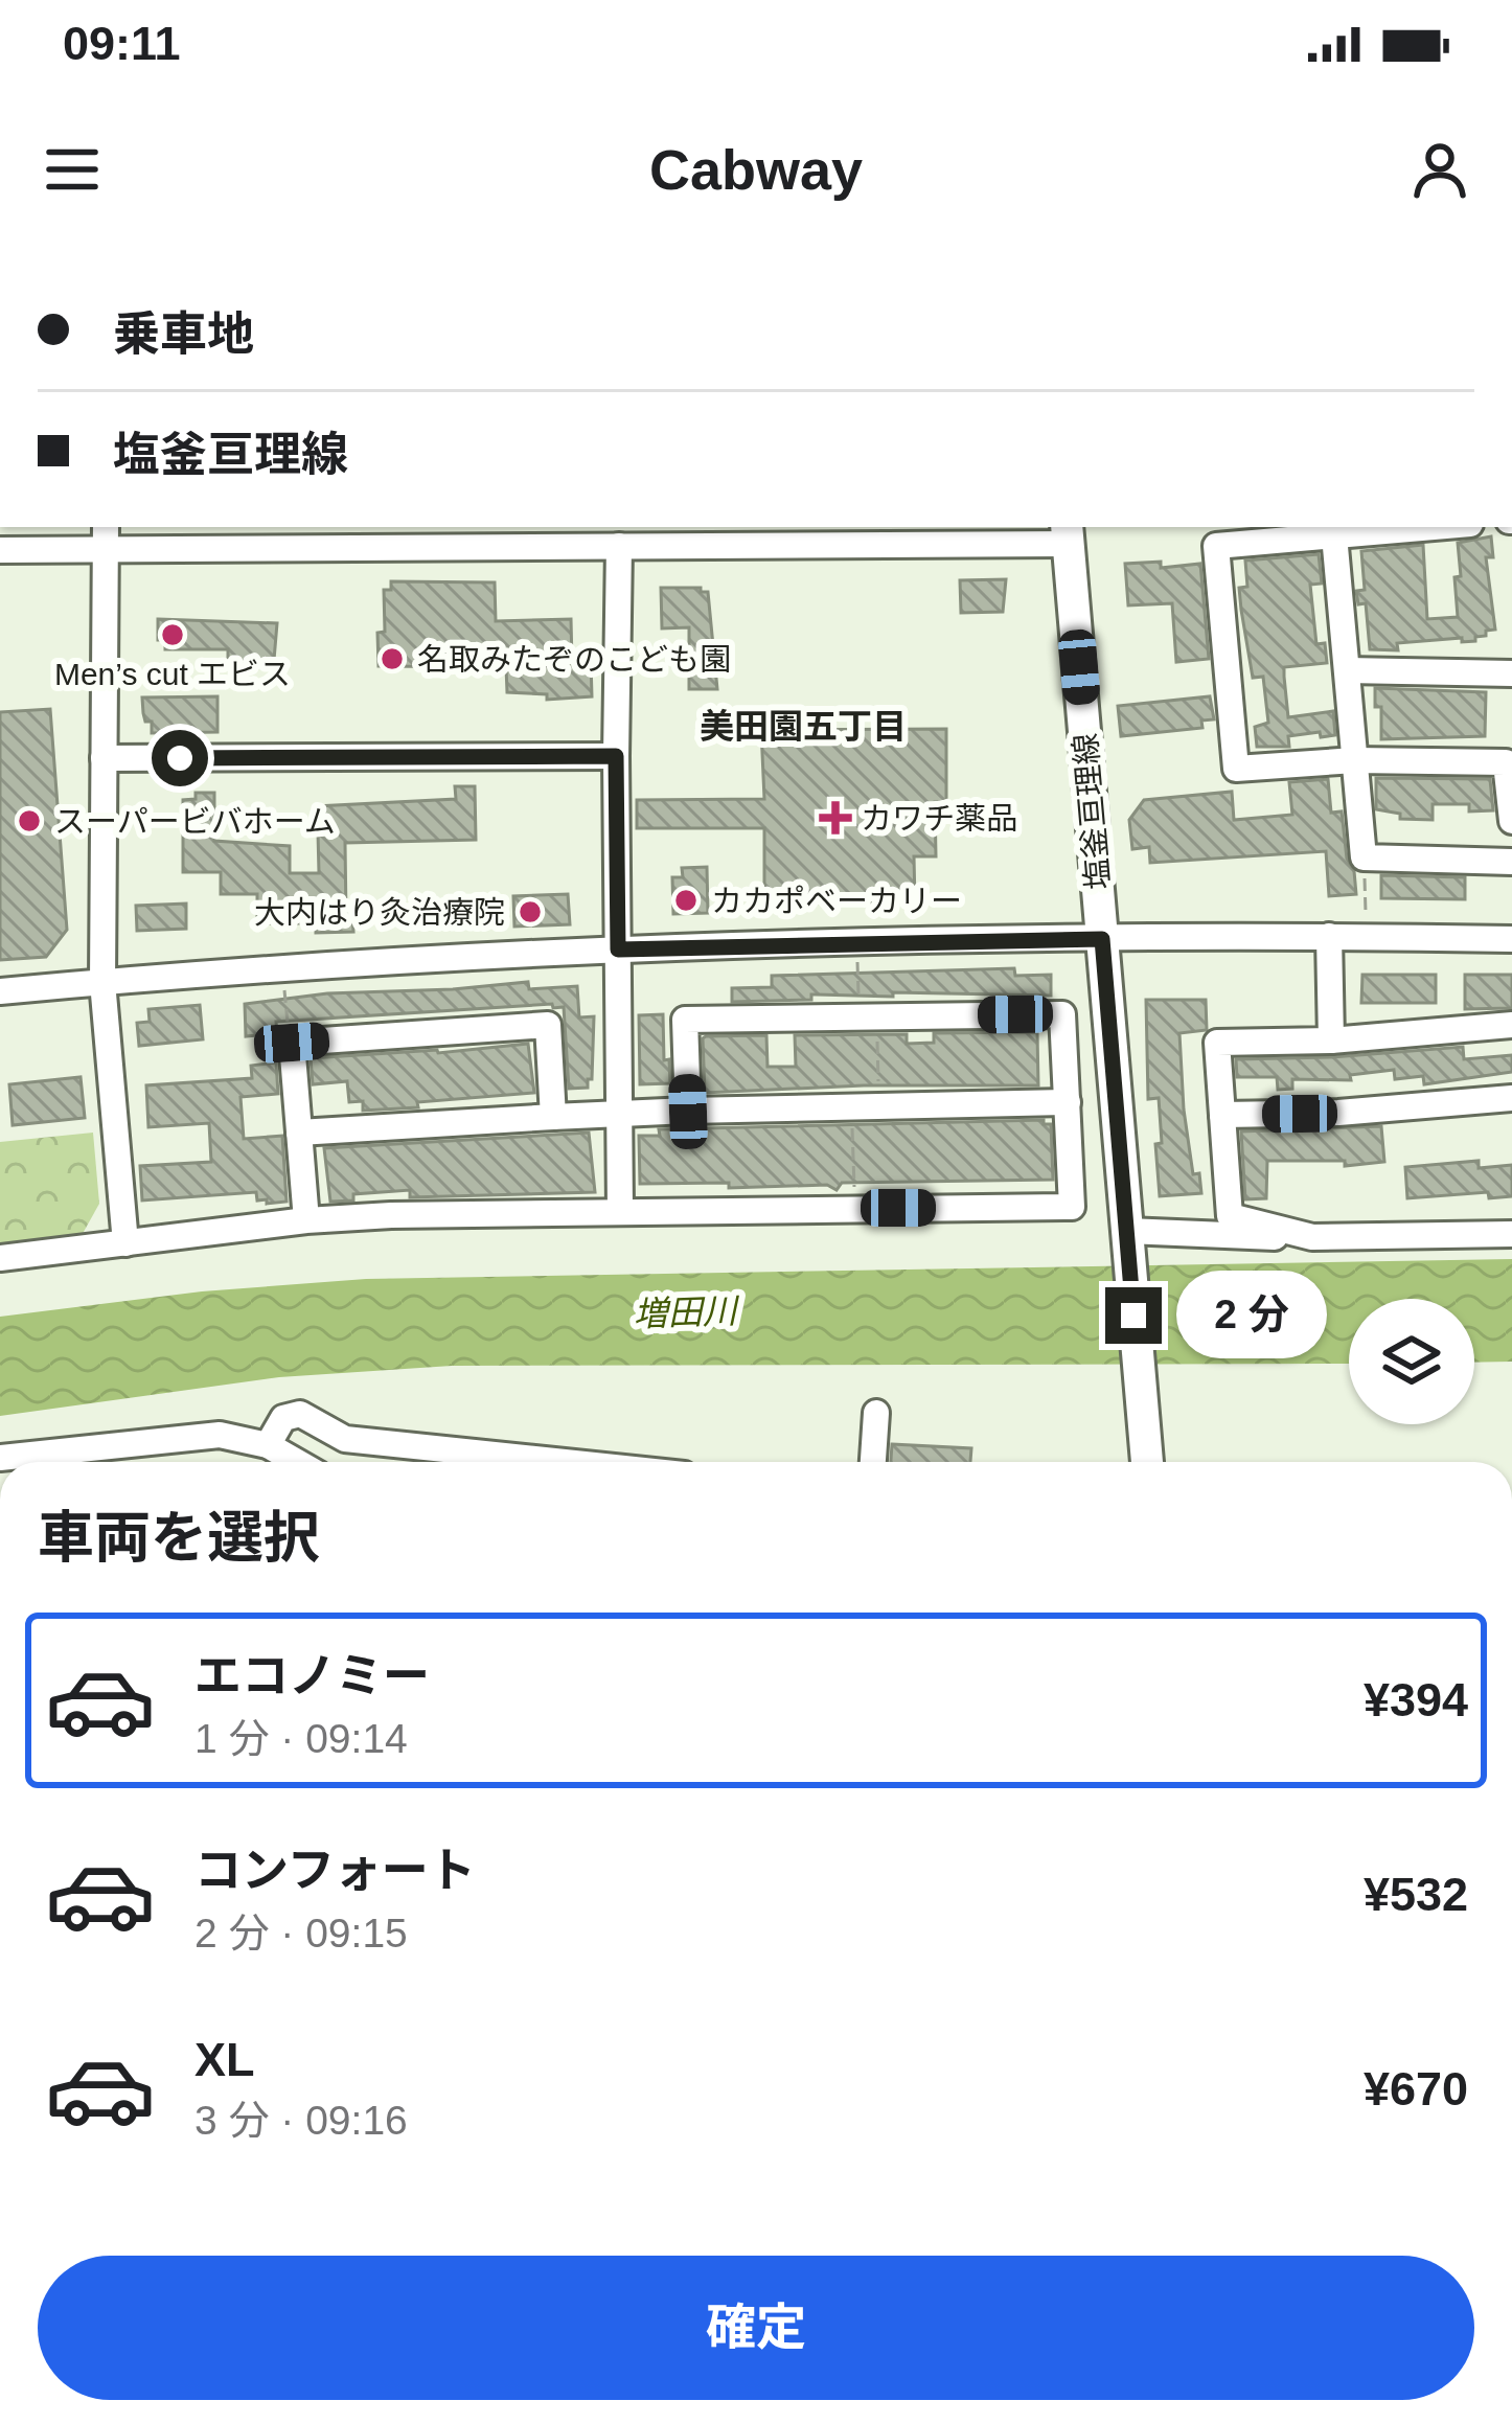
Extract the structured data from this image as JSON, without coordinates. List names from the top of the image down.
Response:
{
  "streets": {
    "main road": ["塩釜亘理線"]
  },
  "districts": ["美田園五丁目"],
  "water": ["増田川"],
  "places": {
    "other": [
      "Men’s cut エビス",
      "名取みたぞのこども園",
      "スーパービバホーム",
      "カカポベーカリー",
      "大内はり灸治療院"
    ],
    "health": ["カワチ薬品"]
  },
  "page": {
    "status": "09:11",
    "header": "Cabway",
    "banner": ["乗車地", "塩釜亘理線"],
    "bubble": "2 分",
    "heading": "車両を選択",
    "list": [
      {
        "name": "エコノミー",
        "note": "1 分 · 09:14",
        "value": "¥394"
      },
      {
        "name": "コンフォート",
        "note": "2 分 · 09:15",
        "value": "¥532"
      },
      {
        "name": "XL",
        "note": "3 分 · 09:16",
        "value": "¥670"
      }
    ],
    "buttons": "確定"
  }
}
